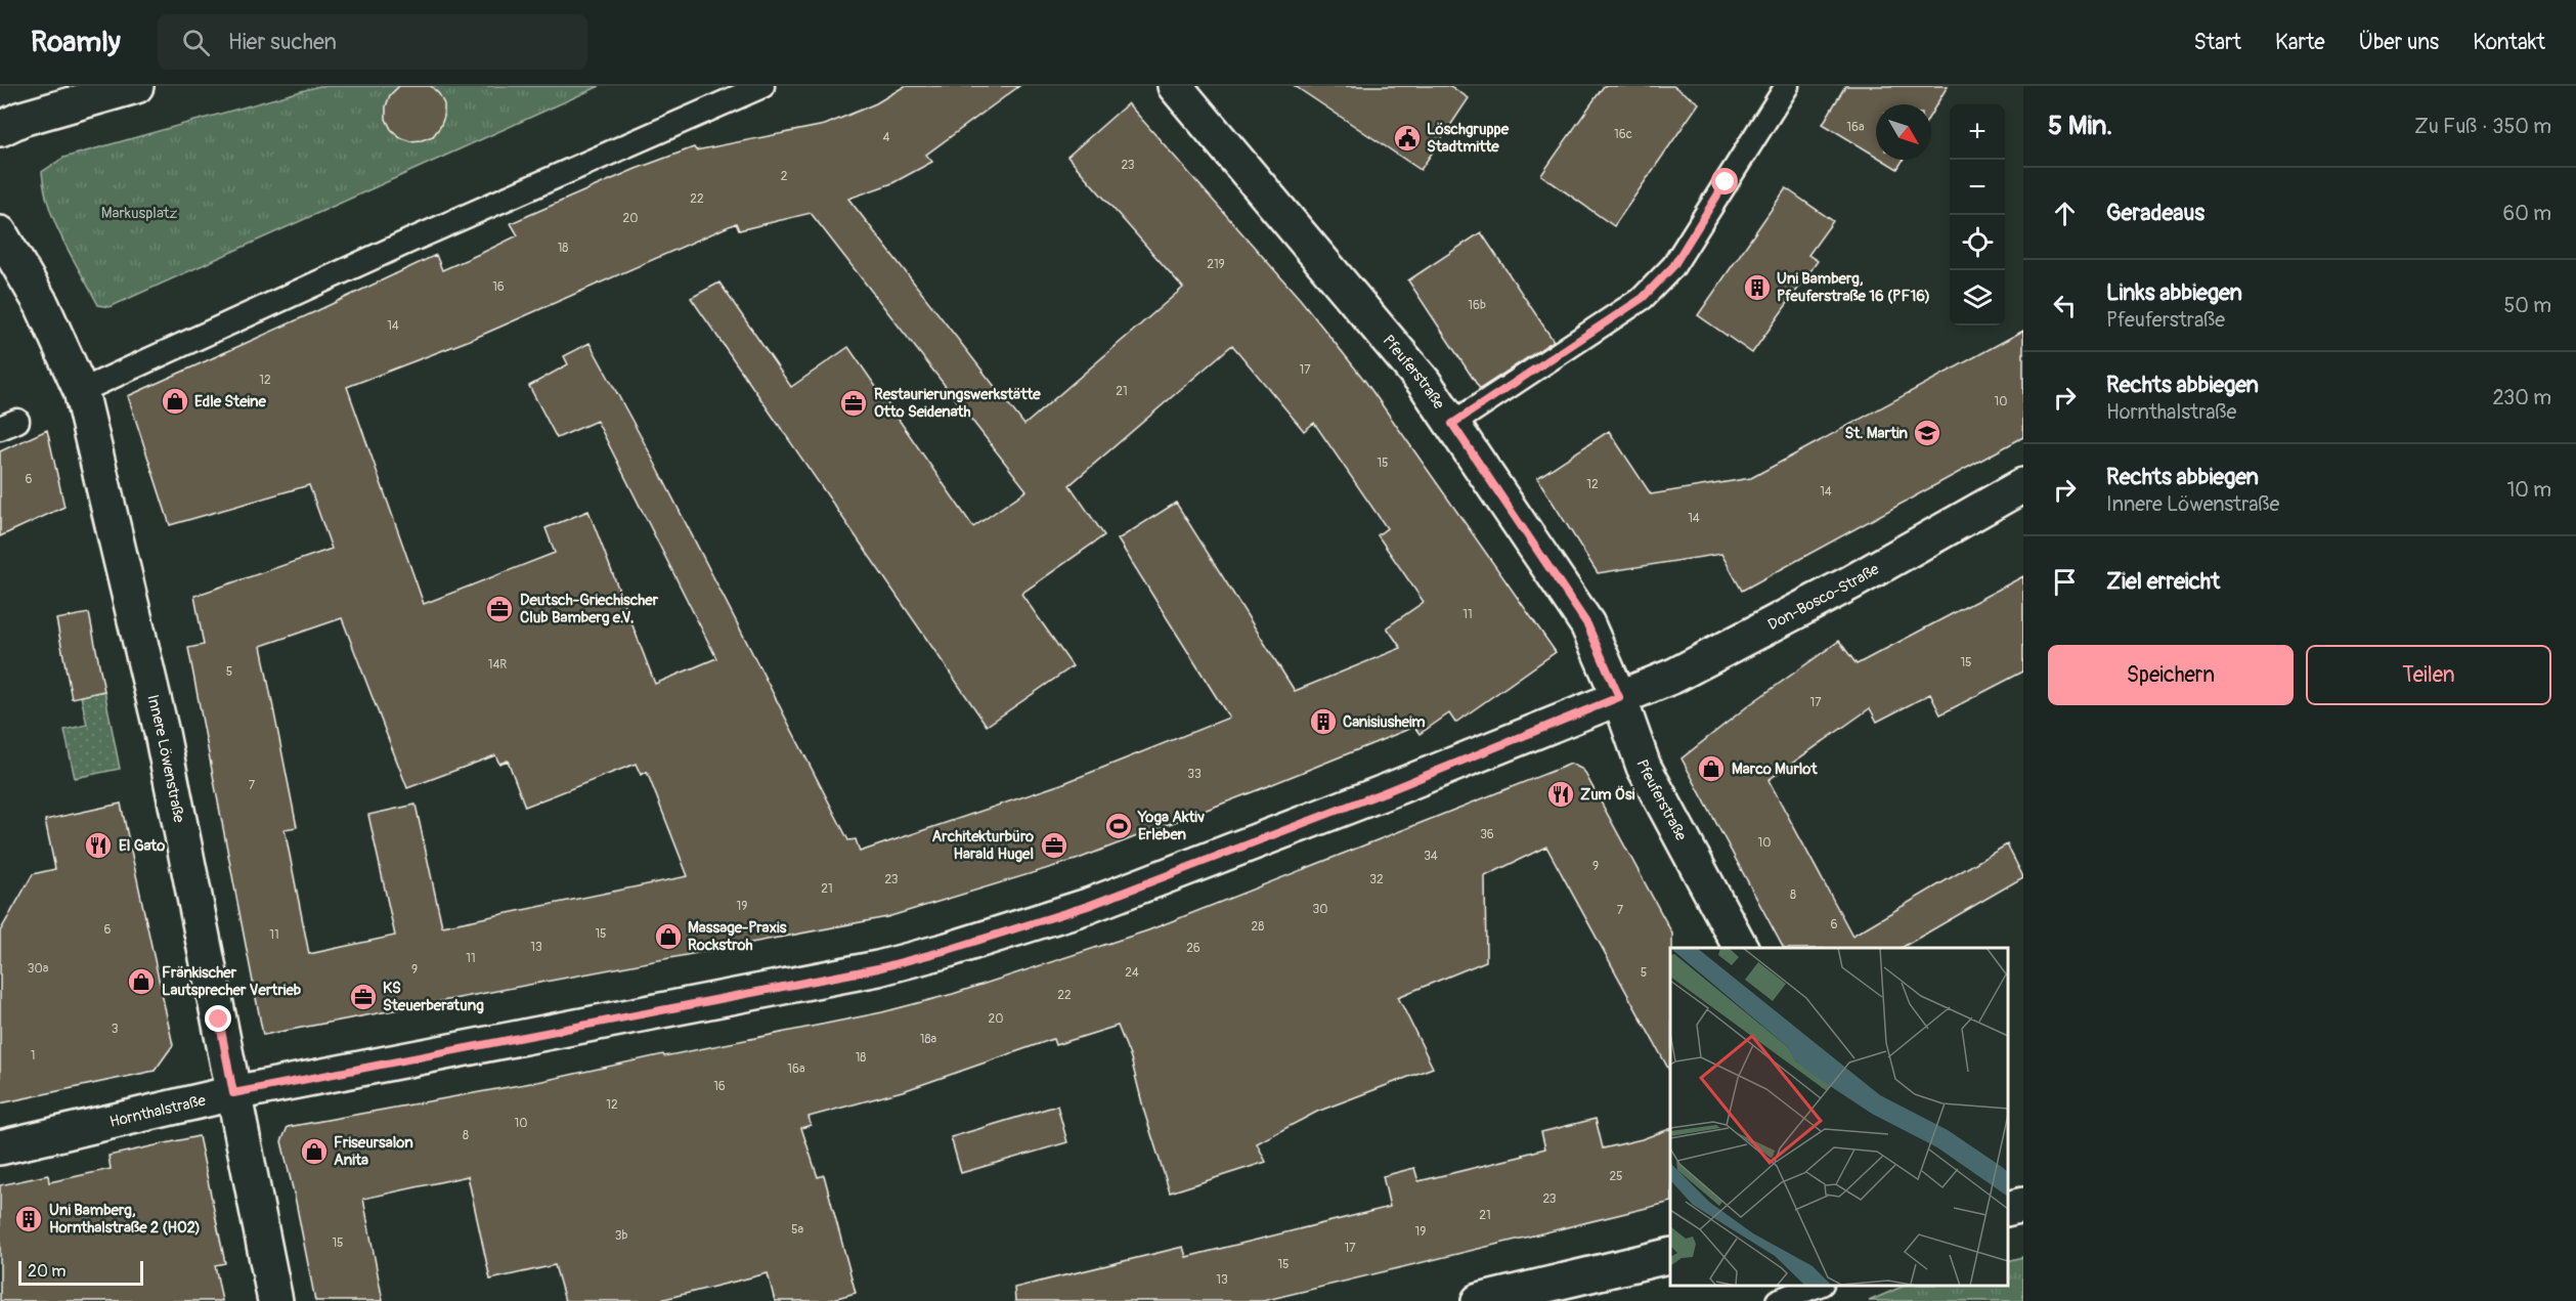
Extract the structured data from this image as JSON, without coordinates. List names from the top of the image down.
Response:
{
  "streets": {
    "street": [
      "Pfeuferstraße",
      "Don-Bosco-Straße",
      "Innere Löwenstraße",
      "Hornthalstraße"
    ]
  },
  "crossings": [
    ["Pfeuferstraße", "Don-Bosco-Straße"],
    ["Pfeuferstraße", "Hornthalstraße"],
    ["Don-Bosco-Straße", "Hornthalstraße"],
    ["Innere Löwenstraße", "Hornthalstraße"]
  ],
  "parks": ["Markusplatz"],
  "places": {
    "public building": ["Löschgruppe Stadtmitte"],
    "building": ["Uni Bamberg, Pfeuferstraße 16 (PF16)", "Canisiusheim", "Uni Bamberg, Hornthalstraße 2 (HO2)"],
    "shop": [
      "Edle Steine",
      "Marco Murlot",
      "Massage-Praxis Rockstroh",
      "Fränkischer Lautsprecher Vertrieb",
      "Friseursalon Anita"
    ],
    "office": [
      "Restaurierungswerkstätte Otto Seidenath",
      "Deutsch-Griechischer Club Bamberg e.V.",
      "Architekturbüro Harald Hugel",
      "KS Steuerberatung"
    ],
    "school or university": ["St. Martin"],
    "restaurant": ["Zum Ösi", "El Gato"],
    "sports": ["Yoga Aktiv Erleben"]
  },
  "house_numbers": [
    "16a",
    "16c",
    "4",
    "23",
    "2",
    "22",
    "20",
    "18",
    "219",
    "16",
    "16b",
    "14",
    "17",
    "12",
    "21",
    "10",
    "15",
    "6",
    "12",
    "14",
    "14",
    "11",
    "15",
    "14R",
    "5",
    "17",
    "33",
    "7",
    "36",
    "10",
    "34",
    "9",
    "23",
    "32",
    "21",
    "8",
    "19",
    "30",
    "7",
    "6",
    "28",
    "6",
    "15",
    "11",
    "13",
    "26",
    "11",
    "30a",
    "9",
    "24",
    "5",
    "22",
    "20",
    "3",
    "18a",
    "1",
    "18",
    "16a",
    "16",
    "12",
    "10",
    "8",
    "25",
    "23",
    "21",
    "5a",
    "19",
    "3b",
    "15",
    "17",
    "15",
    "13"
  ],
  "scale_bar": "20 m",
  "north": "bottom right",
  "page": {
    "header": "Roamly",
    "search": "Hier suchen",
    "nav": [
      "Start",
      "Karte",
      "Über uns",
      "Kontakt"
    ],
    "heading": ["5 Min.", "Zu Fuß · 350 m"],
    "map_buttons": ["+", "−"],
    "list": [
      ["Geradeaus", "60 m"],
      ["Links abbiegen", "Pfeuferstraße", "50 m"],
      ["Rechts abbiegen", "Hornthalstraße", "230 m"],
      ["Rechts abbiegen", "Innere Löwenstraße", "10 m"],
      "Ziel erreicht"
    ],
    "buttons": ["Speichern", "Teilen"],
    "scale": "20 m"
  }
}
